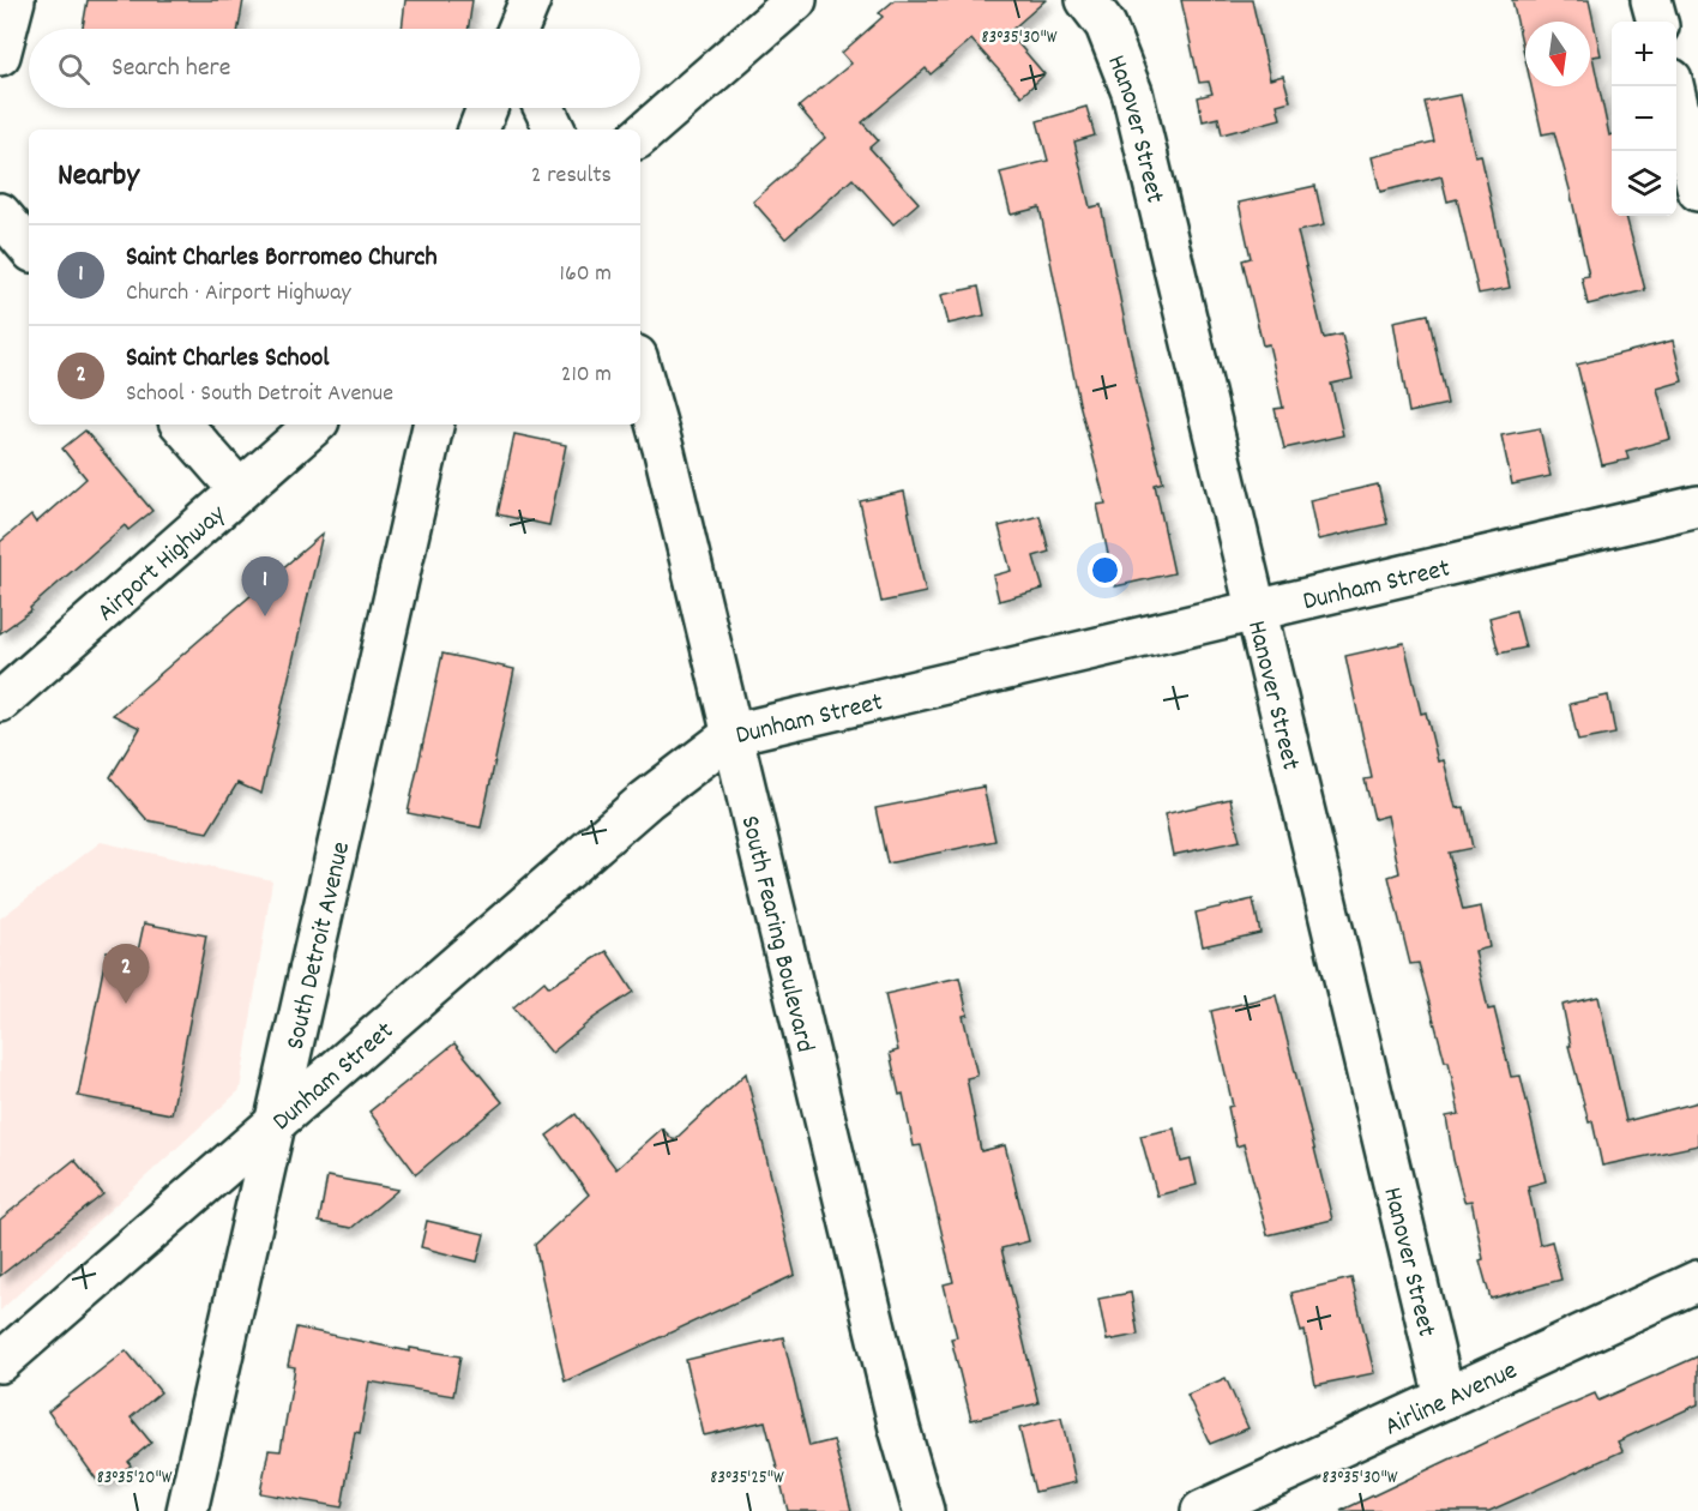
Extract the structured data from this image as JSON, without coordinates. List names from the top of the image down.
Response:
{
  "streets": {
    "street": [
      "Hanover Street",
      "Airport Highway",
      "Dunham Street",
      "South Fearing Boulevard",
      "South Detroit Avenue",
      "Airline Avenue"
    ]
  },
  "crossings": [
    ["Hanover Street", "Dunham Street"],
    ["Hanover Street", "Airline Avenue"],
    ["Dunham Street", "South Fearing Boulevard"],
    ["Dunham Street", "South Detroit Avenue"]
  ],
  "north": "bottom",
  "page": {
    "map_buttons": ["+", "−"],
    "search": "Search here",
    "heading": ["Nearby", "2 results"],
    "list": [
      {
        "mark": "1",
        "name": "Saint Charles Borromeo Church",
        "note": "Church · Airport Highway",
        "value": "160 m"
      },
      {
        "mark": "2",
        "name": "Saint Charles School",
        "note": "School · South Detroit Avenue",
        "value": "210 m"
      }
    ],
    "pins": ["1", "2"]
  },
  "coordinates": ["83°35'30\"W", "83°35'20\"W", "83°35'25\"W"]
}
